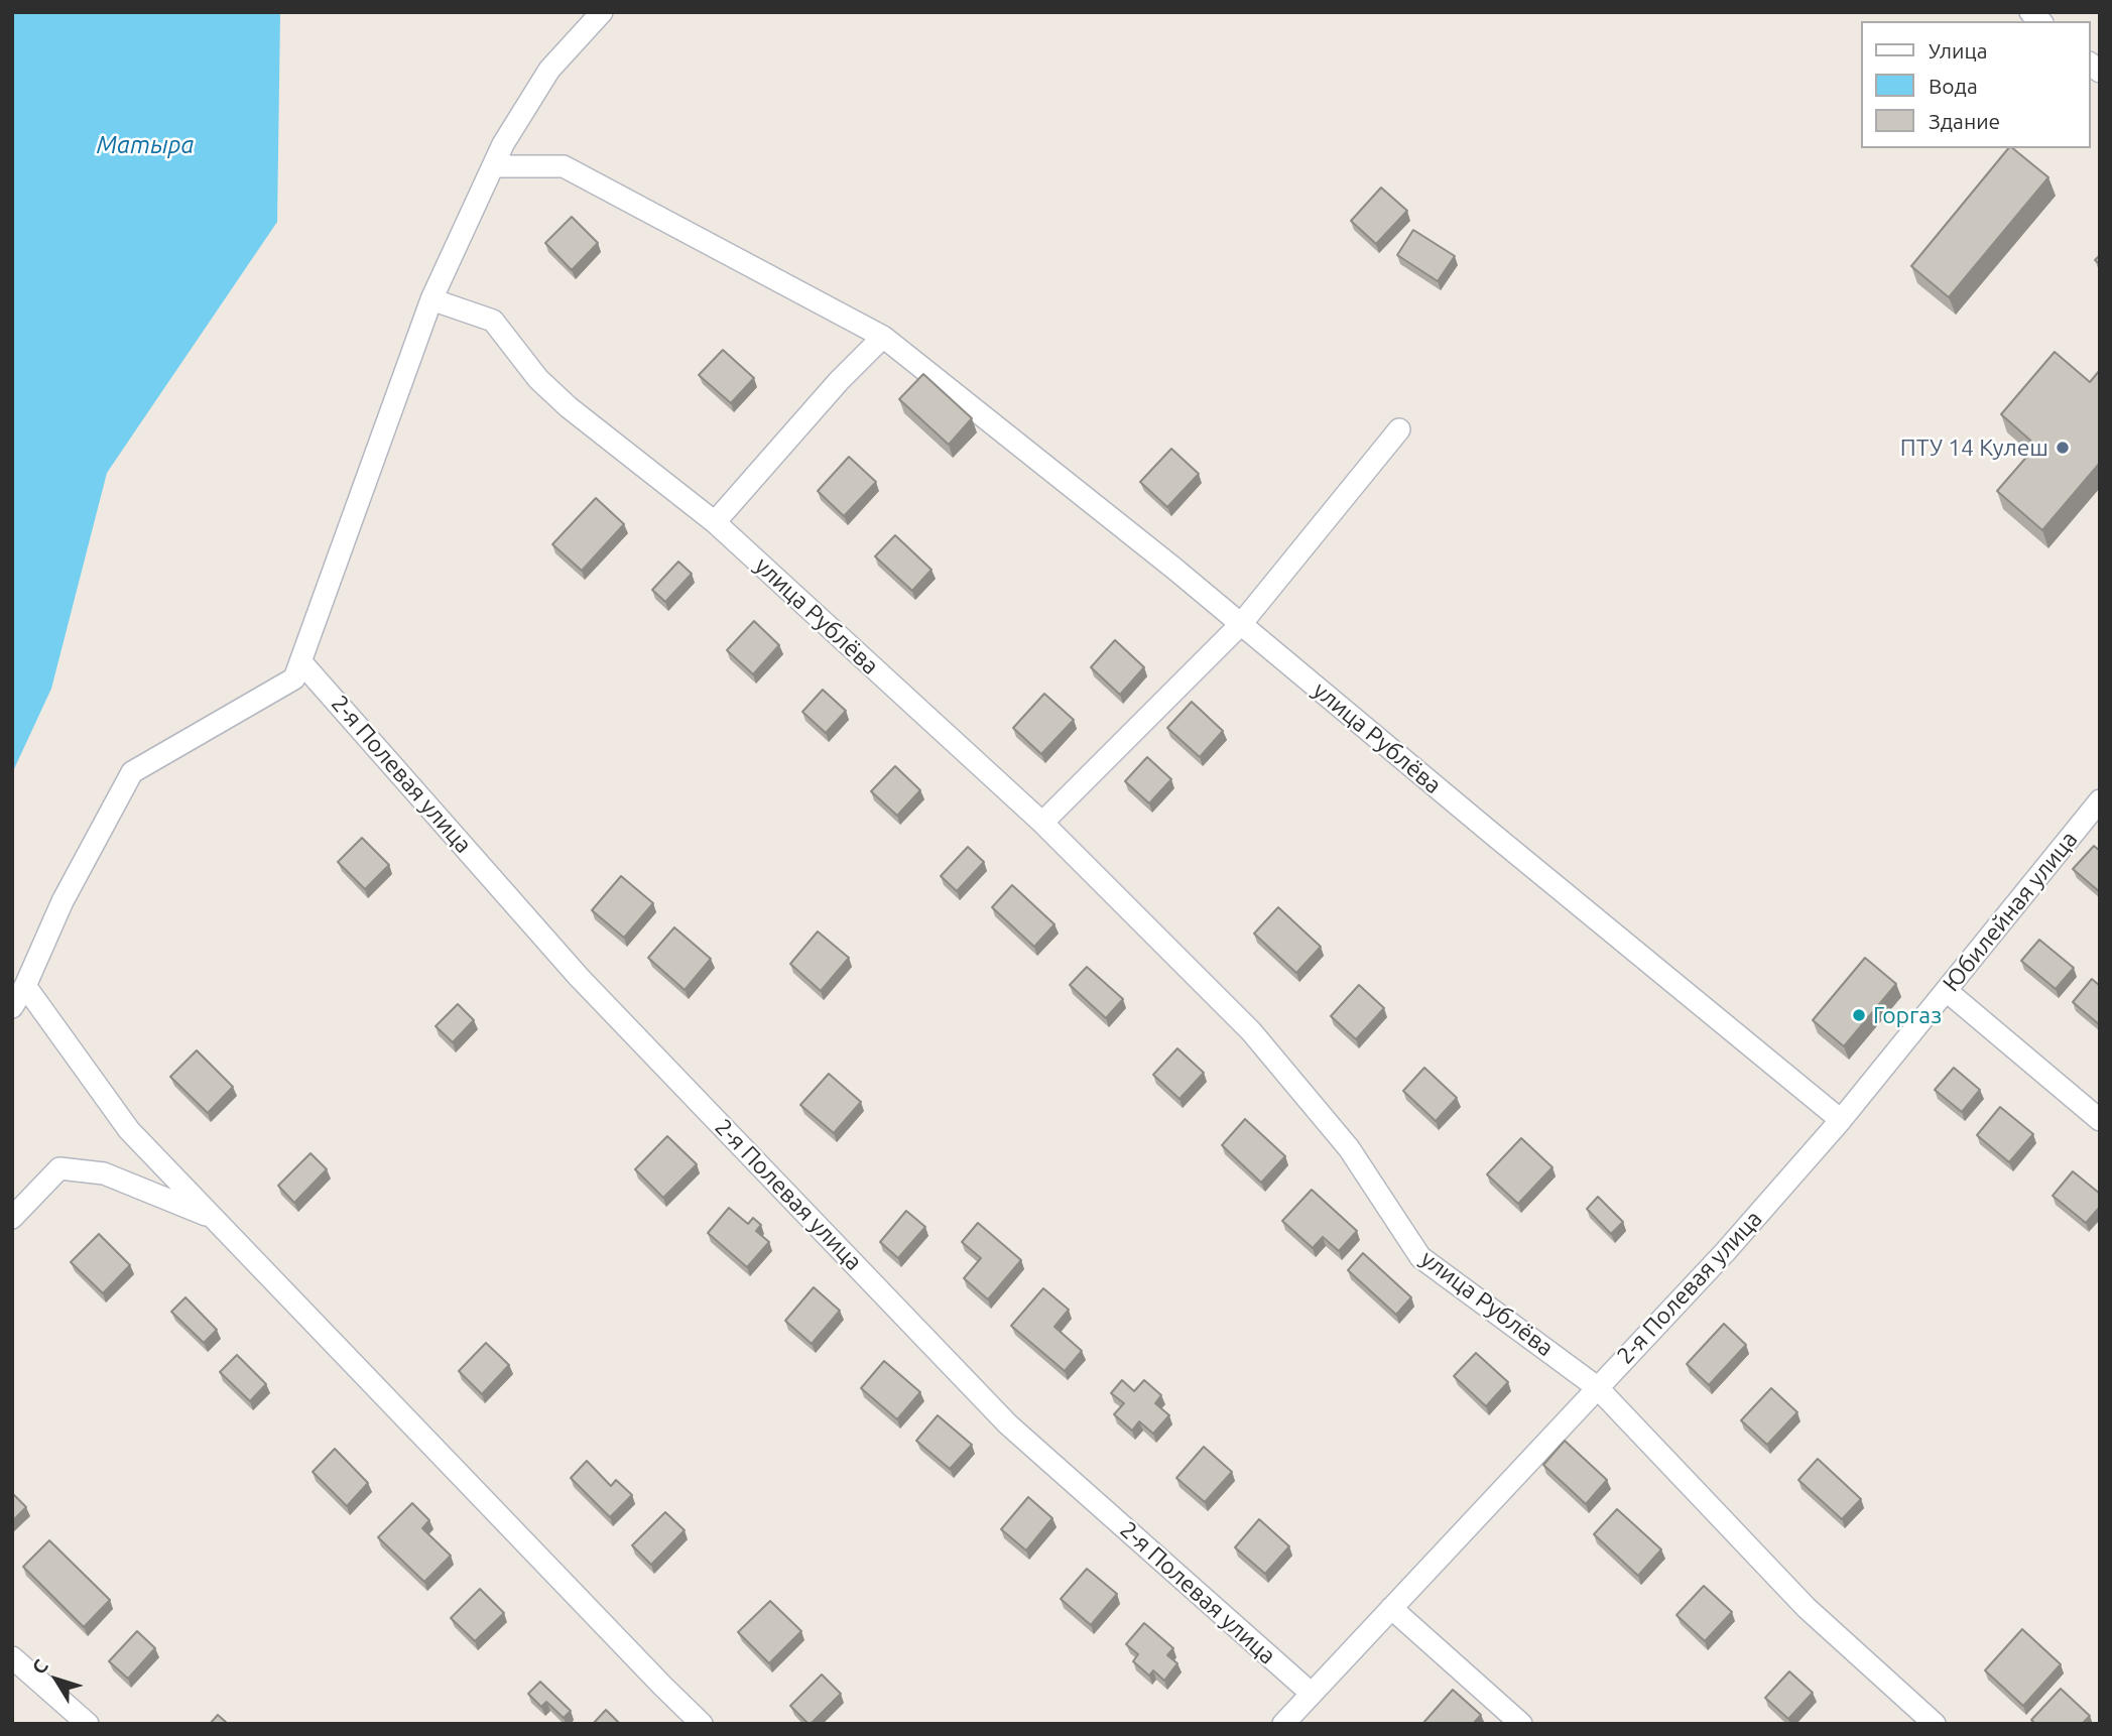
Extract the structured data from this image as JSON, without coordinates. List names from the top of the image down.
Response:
{
  "streets": {
    "street": ["улица Рублёва", "2-я Полевая улица", "Юбилейная улица"]
  },
  "crossings": [
    ["улица Рублёва", "2-я Полевая улица"],
    ["улица Рублёва", "Юбилейная улица"],
    ["2-я Полевая улица", "Юбилейная улица"]
  ],
  "water": ["Матыра"],
  "places": ["ПТУ 14 Кулеш", "Горгаз"],
  "legend": ["Улица", "Вода", "Здание"],
  "north": "top left"
}
